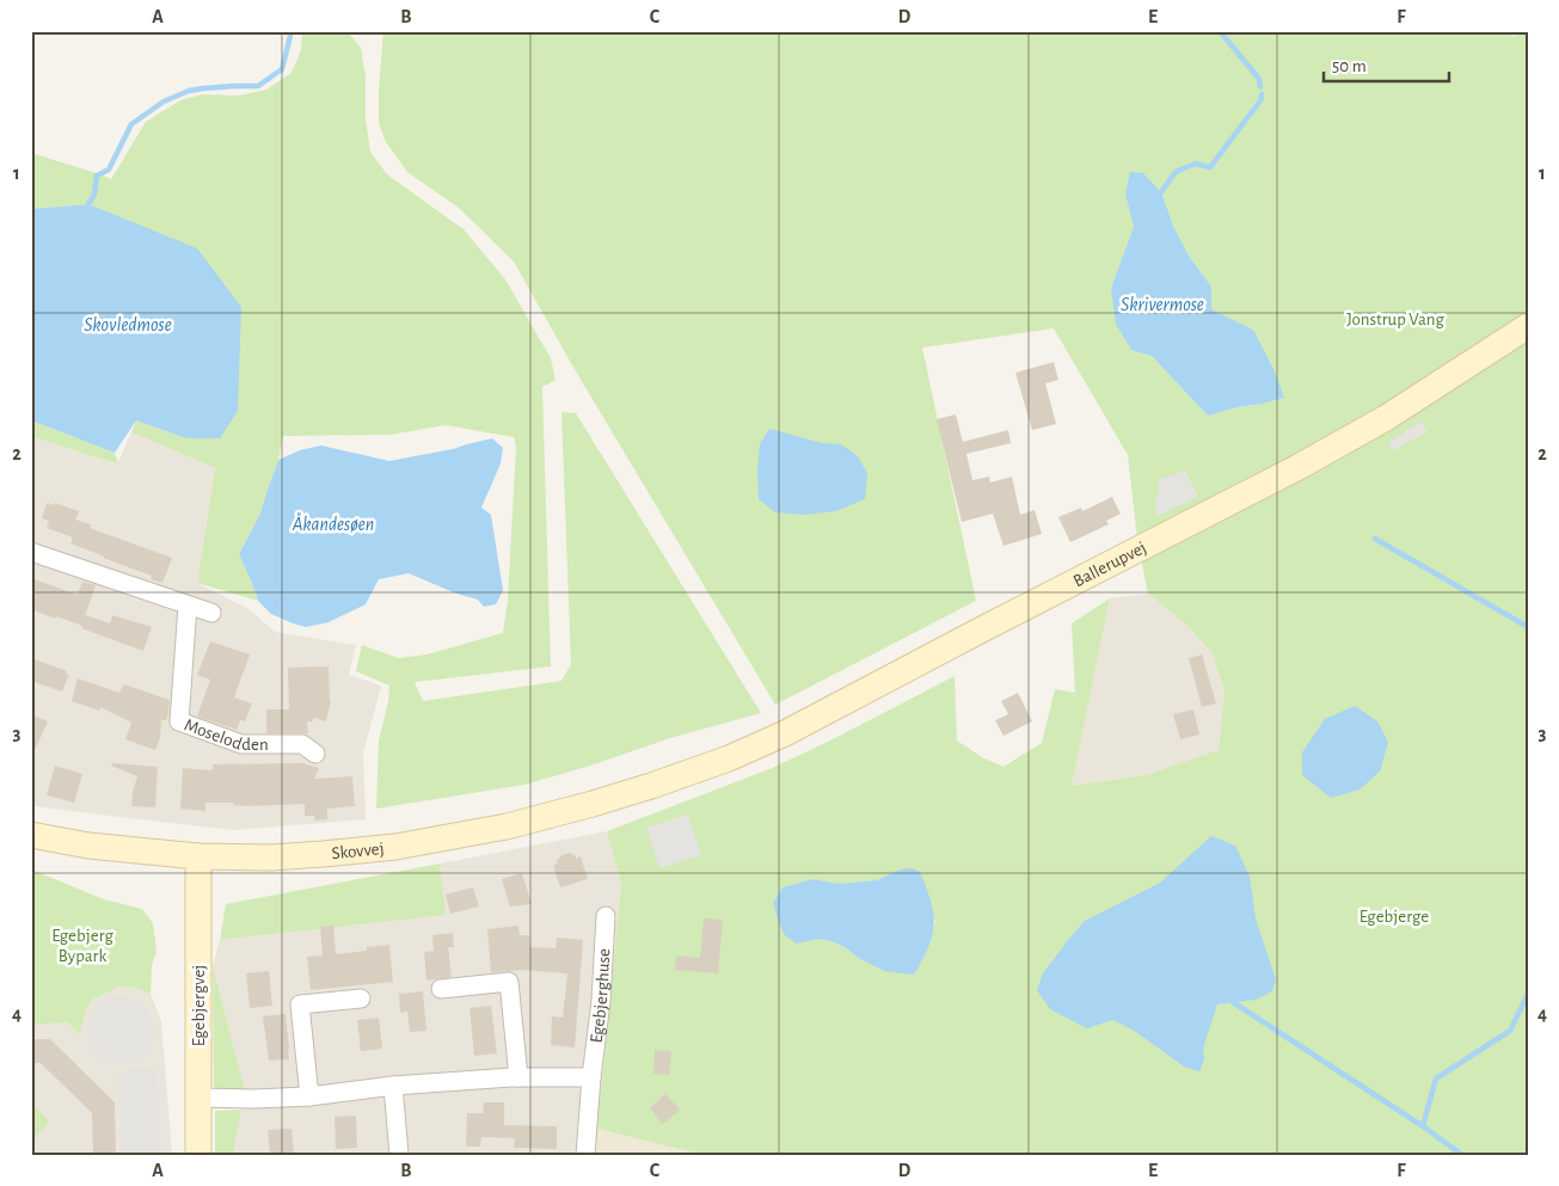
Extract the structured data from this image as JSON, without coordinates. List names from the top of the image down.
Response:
{
  "streets": {
    "street": [
      "Ballerupvej",
      "Moselodden",
      "Skovvej",
      "Egebjerghuse",
      "Egebjergvej"
    ]
  },
  "crossings": [
    ["Ballerupvej", "Skovvej"],
    ["Skovvej", "Egebjergvej"]
  ],
  "water": ["Skrivermose", "Skovledmose", "Åkandesøen"],
  "parks": ["Jonstrup Vang", "Egebjerge", "Egebjerg Bypark"],
  "scale_bar": "50 m",
  "grid": {
    "columns": [
      "A",
      "B",
      "C",
      "D",
      "E",
      "F"
    ],
    "rows": [
      "1",
      "2",
      "3",
      "4"
    ]
  }
}
